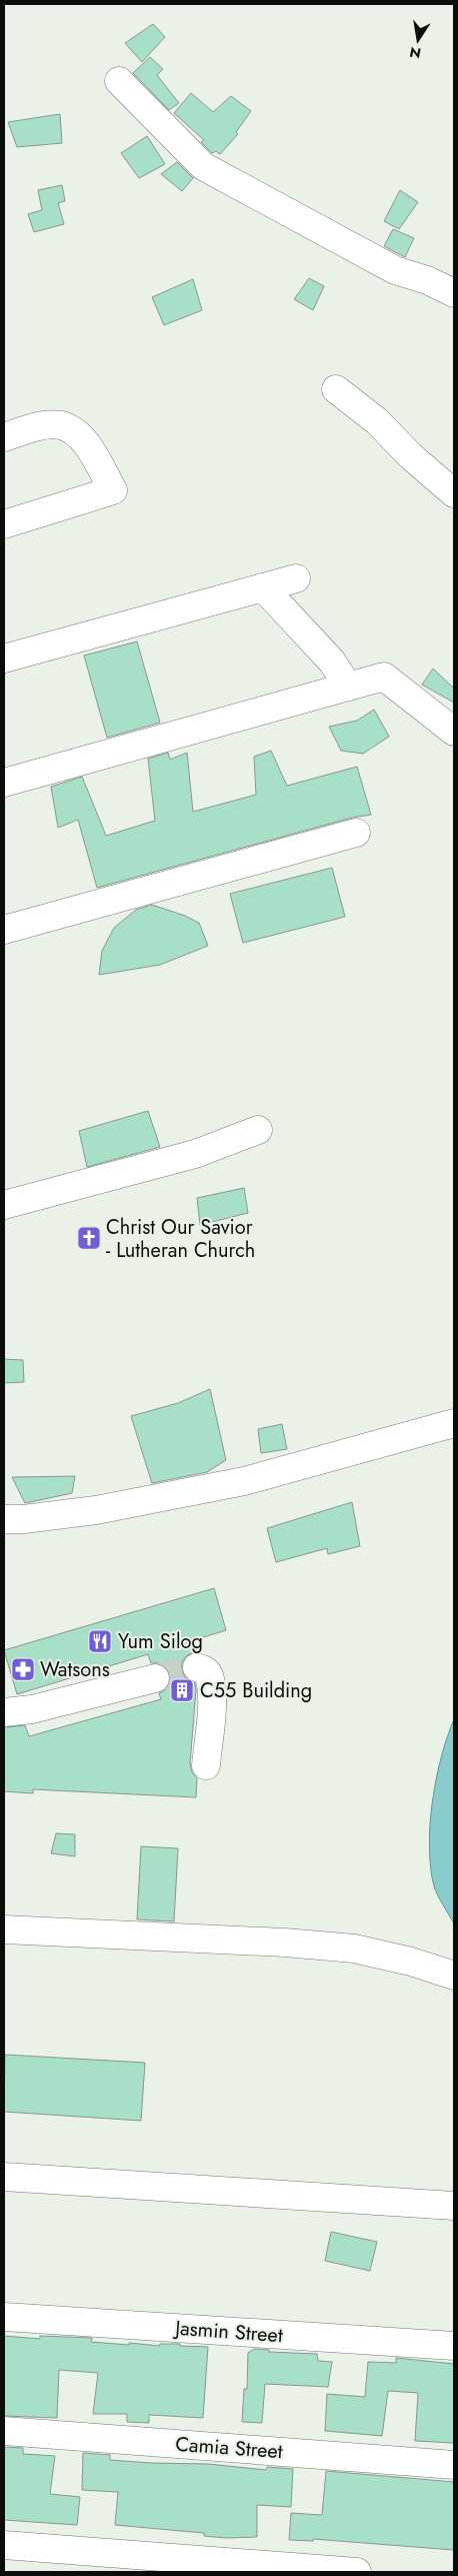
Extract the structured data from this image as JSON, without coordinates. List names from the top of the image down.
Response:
{
  "streets": {
    "street": ["Jasmin Street", "Camia Street"]
  },
  "places": {
    "church": ["Christ Our Savior - Lutheran Church"],
    "restaurant": ["Yum Silog"],
    "pharmacy": ["Watsons"],
    "building": ["C55 Building"]
  },
  "north": "bottom"
}
